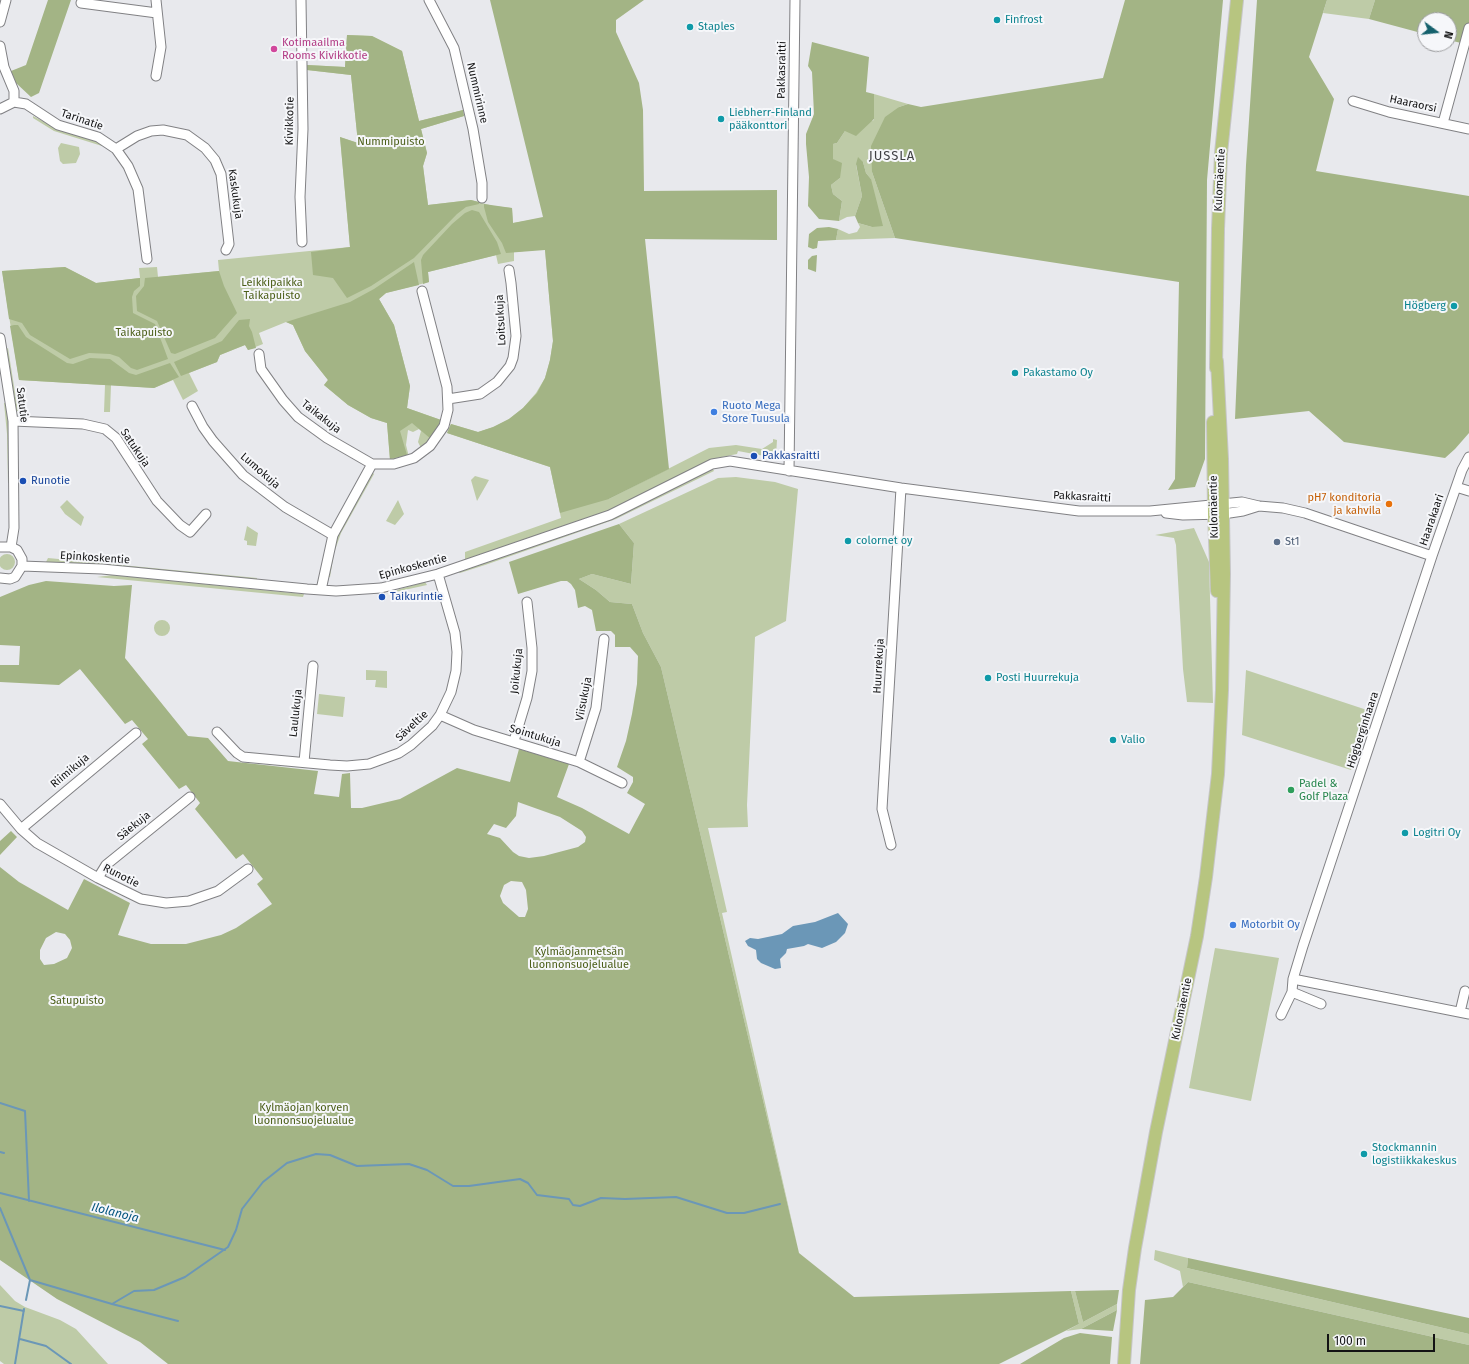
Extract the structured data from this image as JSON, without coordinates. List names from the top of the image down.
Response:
{
  "streets": {
    "main road": ["Kulomäentie"],
    "street": [
      "Pakkasraitti",
      "Nummirinne",
      "Haaraorsi",
      "Tarinatie",
      "Kivikkotie",
      "Kaskukuja",
      "Loitsukuja",
      "Satutie",
      "Taikakuja",
      "Satukuja",
      "Lumokuja",
      "Haarakaari",
      "Epinkoskentie",
      "Huurrekuja",
      "Joikukuja",
      "Viisukuja",
      "Laulukuja",
      "Säveltie",
      "Högberginhaara",
      "Sointukuja",
      "Riimikuja",
      "Säekuja",
      "Runotie"
    ]
  },
  "crossings": [
    ["Pakkasraitti", "Kulomäentie"],
    ["Pakkasraitti", "Haarakaari"],
    ["Pakkasraitti", "Epinkoskentie"],
    ["Pakkasraitti", "Huurrekuja"],
    ["Tarinatie", "Kaskukuja"],
    ["Kulomäentie", "Haarakaari"],
    ["Satutie", "Satukuja"],
    ["Haarakaari", "Högberginhaara"],
    ["Epinkoskentie", "Säveltie"],
    ["Joikukuja", "Sointukuja"],
    ["Viisukuja", "Sointukuja"],
    ["Laulukuja", "Säveltie"],
    ["Säveltie", "Sointukuja"],
    ["Riimikuja", "Runotie"],
    ["Säekuja", "Runotie"]
  ],
  "districts": ["JUSSLA"],
  "water": ["Ilolanoja"],
  "parks": [
    "Nummipuisto",
    "Leikkipaikka Taikapuisto",
    "Taikapuisto",
    "Kylmäojanmetsän luonnonsuojelualue",
    "Satupuisto",
    "Kylmäojan korven luonnonsuojelualue"
  ],
  "places": [
    "Finfrost",
    "Staples",
    "Kotimaailma Rooms Kivikkotie",
    "Liebherr-Finland pääkonttori",
    "Högberg",
    "Pakastamo Oy",
    "Ruoto Mega Store Tuusula",
    "Pakkasraitti",
    "Runotie",
    "pH7 konditoria ja kahvila",
    "colornet oy",
    "St1",
    "Taikurintie",
    "Posti Huurrekuja",
    "Valio",
    "Padel & Golf Plaza",
    "Logitri Oy",
    "Motorbit Oy",
    "Stockmannin logistiikkakeskus"
  ],
  "scale_bar": "100 m",
  "north": "right"
}
